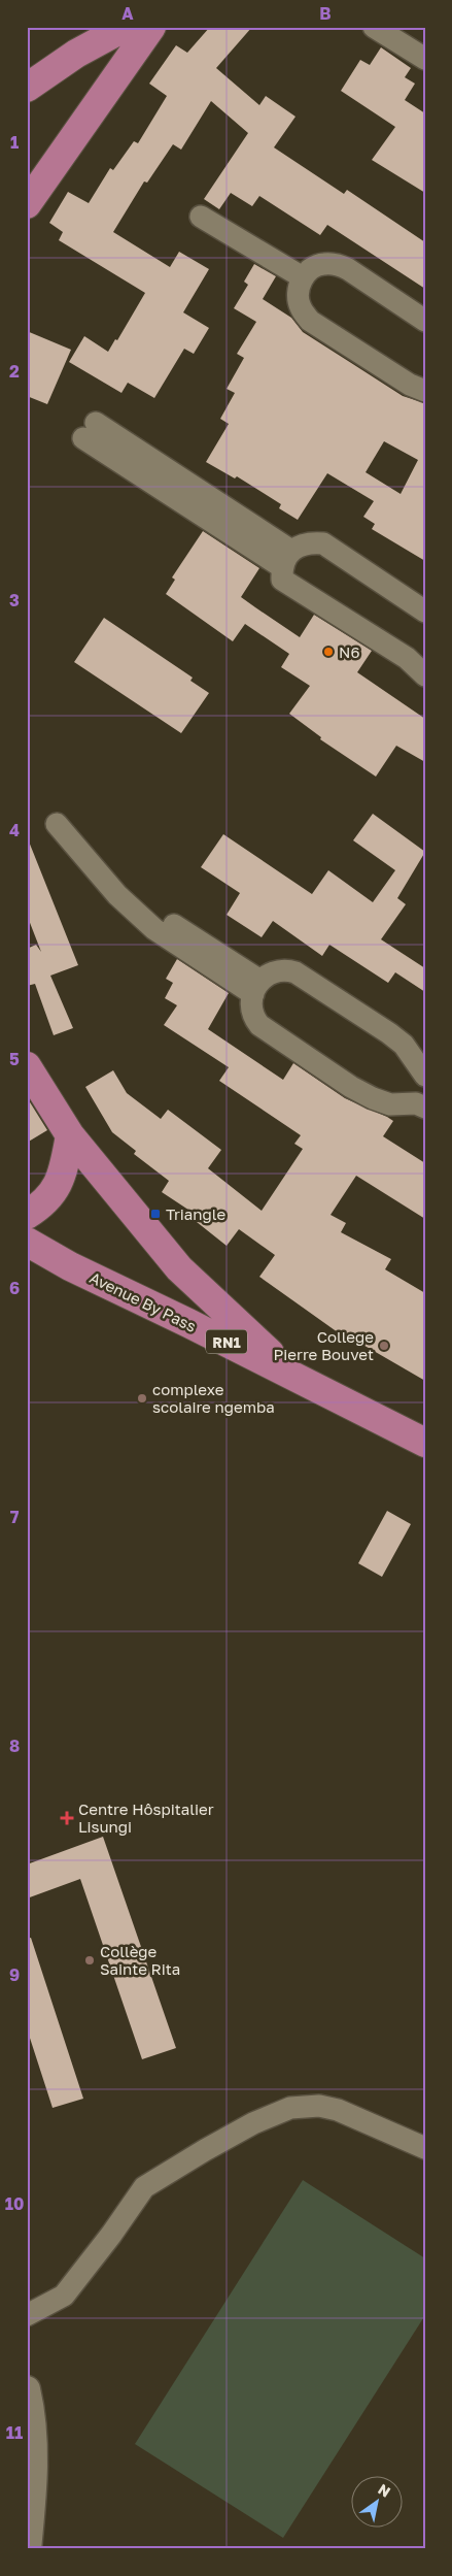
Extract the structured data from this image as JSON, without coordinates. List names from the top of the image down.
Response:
{
  "streets": {
    "highway": ["Avenue By Pass", "RN1"]
  },
  "places": {
    "other": [
      "N6",
      "College Pierre Bouvet",
      "complexe scolaire ngemba",
      "Collège Sainte Rita"
    ],
    "transit": ["Triangle"],
    "health": ["Centre Hôspitalier Lisungi"]
  },
  "north": "top right",
  "grid": {
    "columns": ["A", "B"],
    "rows": [
      "1",
      "2",
      "3",
      "4",
      "5",
      "6",
      "7",
      "8",
      "9",
      "10",
      "11"
    ]
  }
}
